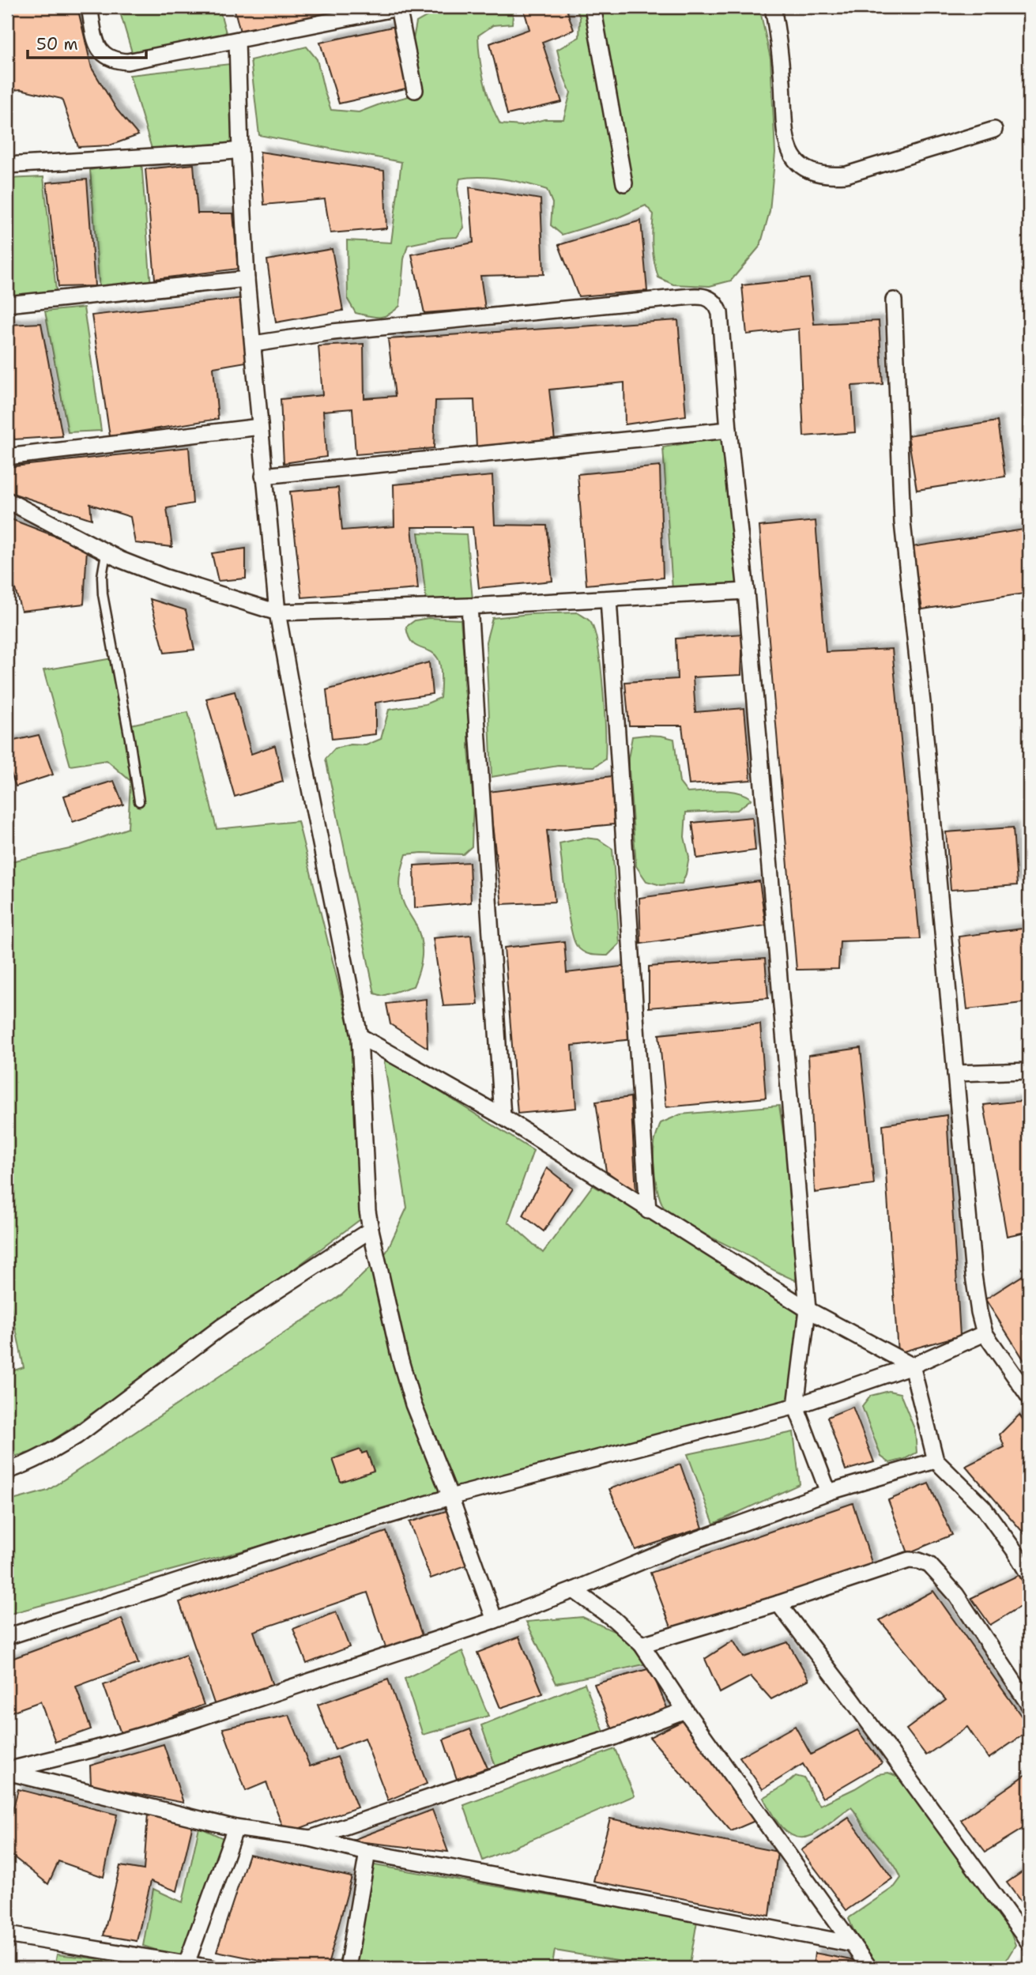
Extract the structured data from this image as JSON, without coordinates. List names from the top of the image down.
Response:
{
  "scale_bar": "50 m"
}
